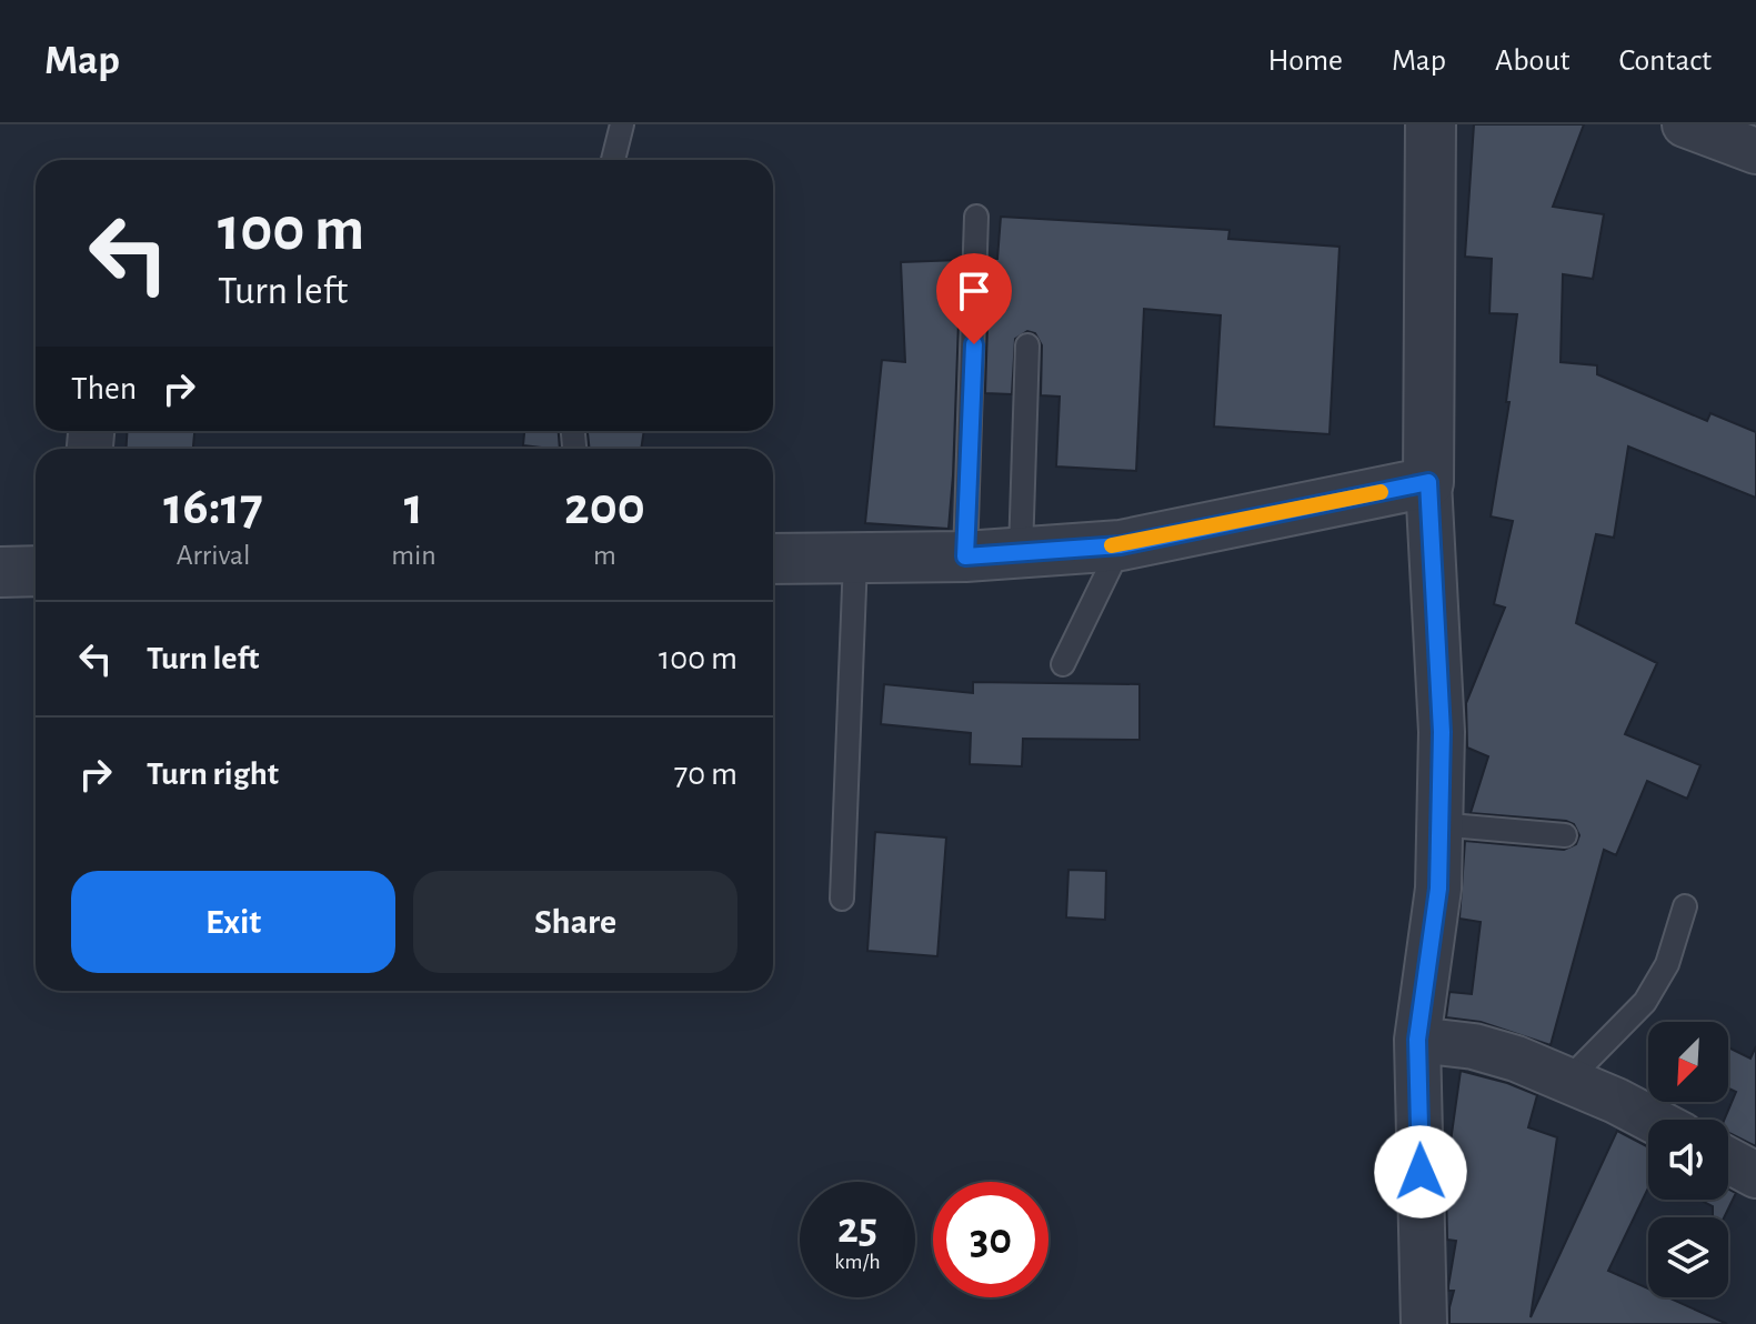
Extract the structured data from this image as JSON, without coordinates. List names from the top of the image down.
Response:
{
  "north": "bottom left",
  "page": {
    "header": "Map",
    "nav": [
      "Home",
      "Map",
      "About",
      "Contact"
    ],
    "turn": ["100 m", "Turn left"],
    "then": "Then",
    "eta": [
      "16:17",
      "Arrival",
      "1",
      "min",
      "200",
      "m"
    ],
    "list": [
      {
        "name": "Turn left",
        "value": "100 m"
      },
      {
        "name": "Turn right",
        "value": "70 m"
      }
    ],
    "buttons": ["Exit", "Share"],
    "speed": "25 km/h",
    "limit": "30"
  }
}
